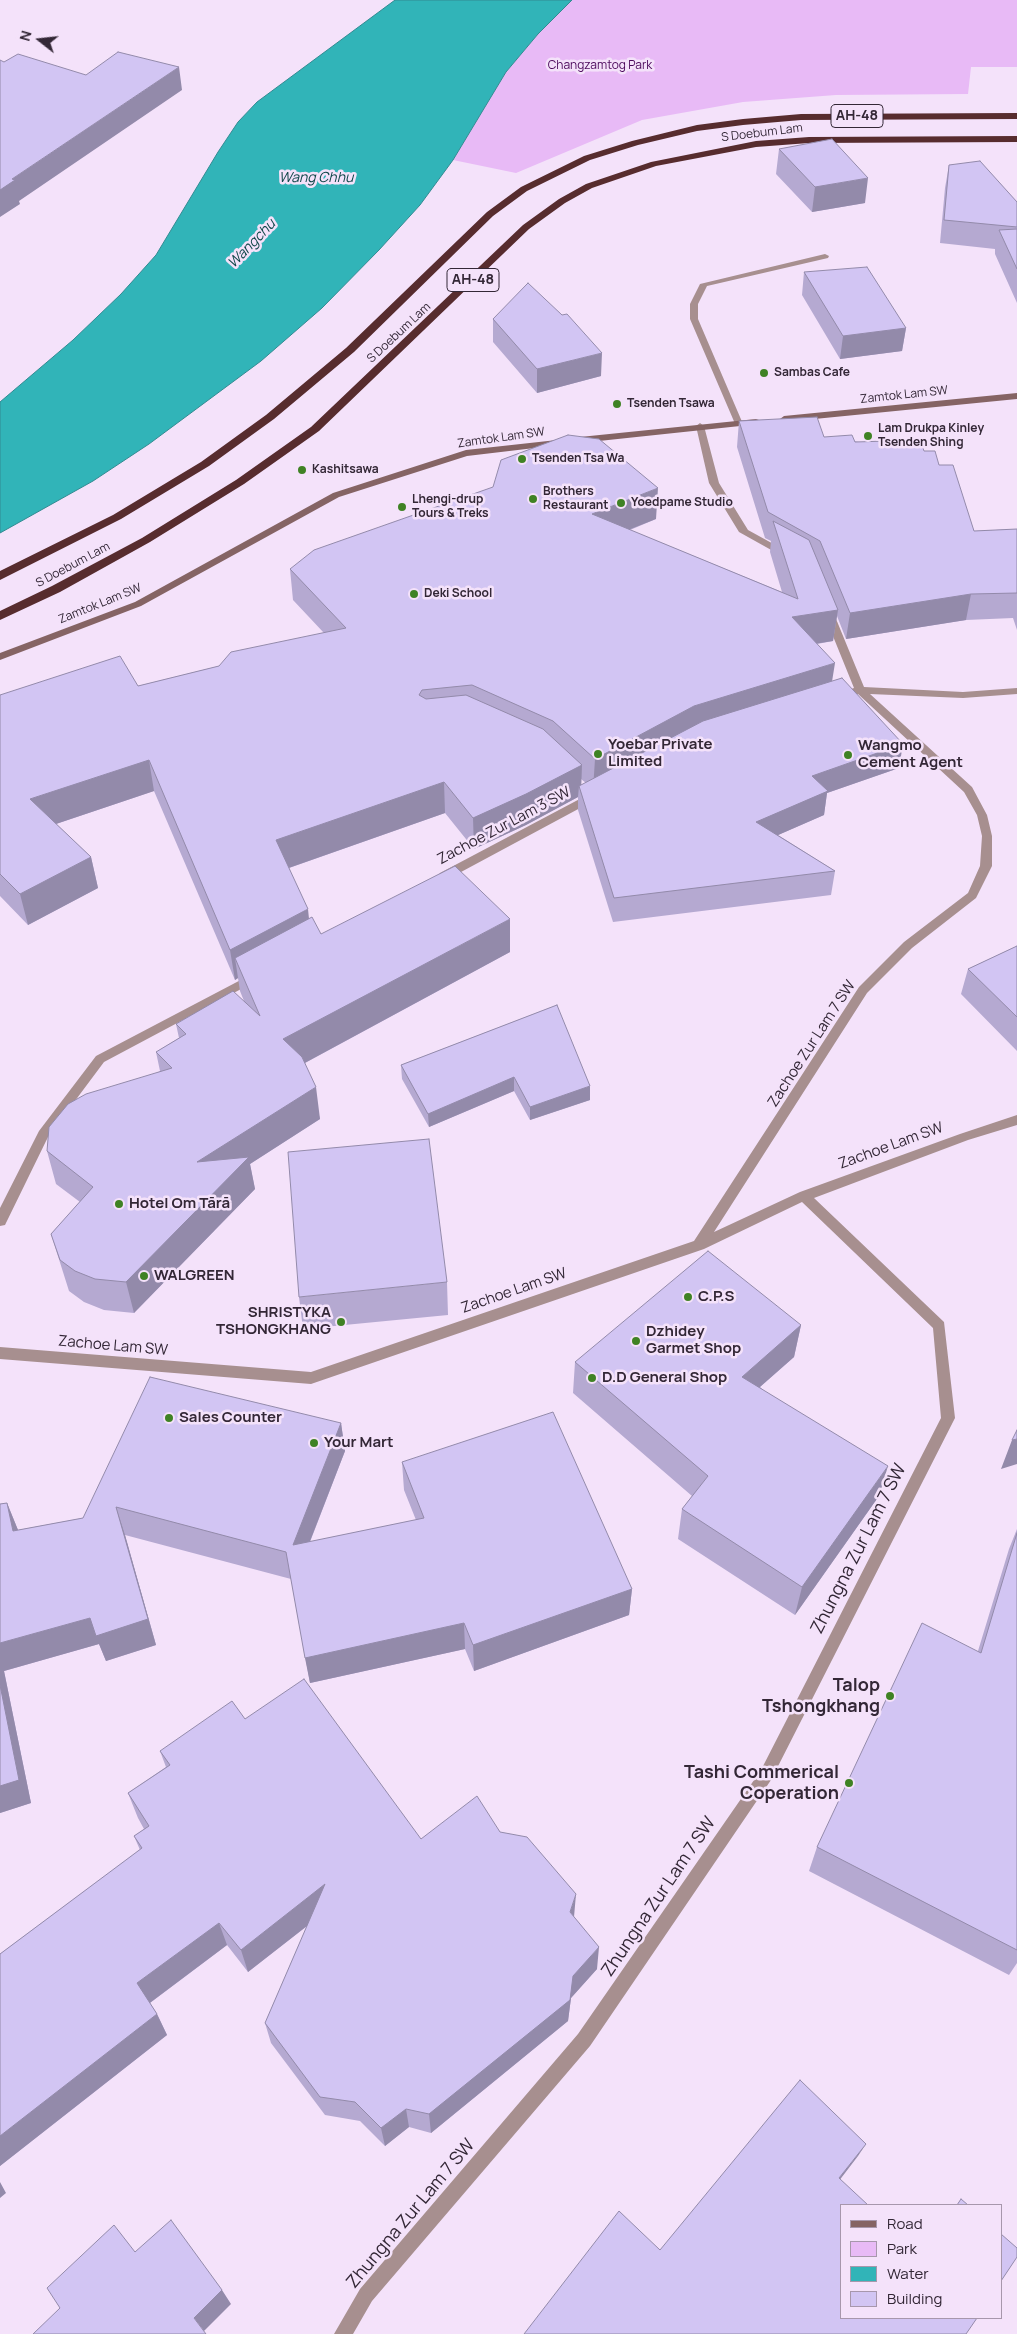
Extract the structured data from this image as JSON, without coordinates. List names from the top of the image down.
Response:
{
  "streets": {
    "highway": ["AH-48", "S Doebum Lam"],
    "street": [
      "Zamtok Lam SW",
      "Zachoe Zur Lam 3 SW",
      "Zachoe Zur Lam 7 SW",
      "Zachoe Lam SW",
      "Zhungna Zur Lam 7 SW"
    ]
  },
  "crossings": [
    ["Zachoe Zur Lam 7 SW", "Zachoe Lam SW"],
    ["Zachoe Lam SW", "Zhungna Zur Lam 7 SW"]
  ],
  "water": ["Wang Chhu", "Wangchu"],
  "parks": ["Changzamtog Park"],
  "places": [
    "Sambas Cafe",
    "Tsenden Tsawa",
    "Lam Drukpa Kinley Tsenden Shing",
    "Tsenden Tsa Wa",
    "Kashitsawa",
    "Brothers Restaurant",
    "Yoedpame Studio",
    "Lhengi-drup Tours & Treks",
    "Deki School",
    "Yoebar Private Limited",
    "Wangmo Cement Agent",
    "Hotel Om Tārā",
    "WALGREEN",
    "C.P.S",
    "SHRISTYKA TSHONGKHANG",
    "Dzhidey Garmet Shop",
    "D.D General Shop",
    "Sales Counter",
    "Your Mart",
    "Talop Tshongkhang",
    "Tashi Commerical Coperation"
  ],
  "legend": [
    "Road",
    "Park",
    "Water",
    "Building"
  ],
  "north": "left"
}
